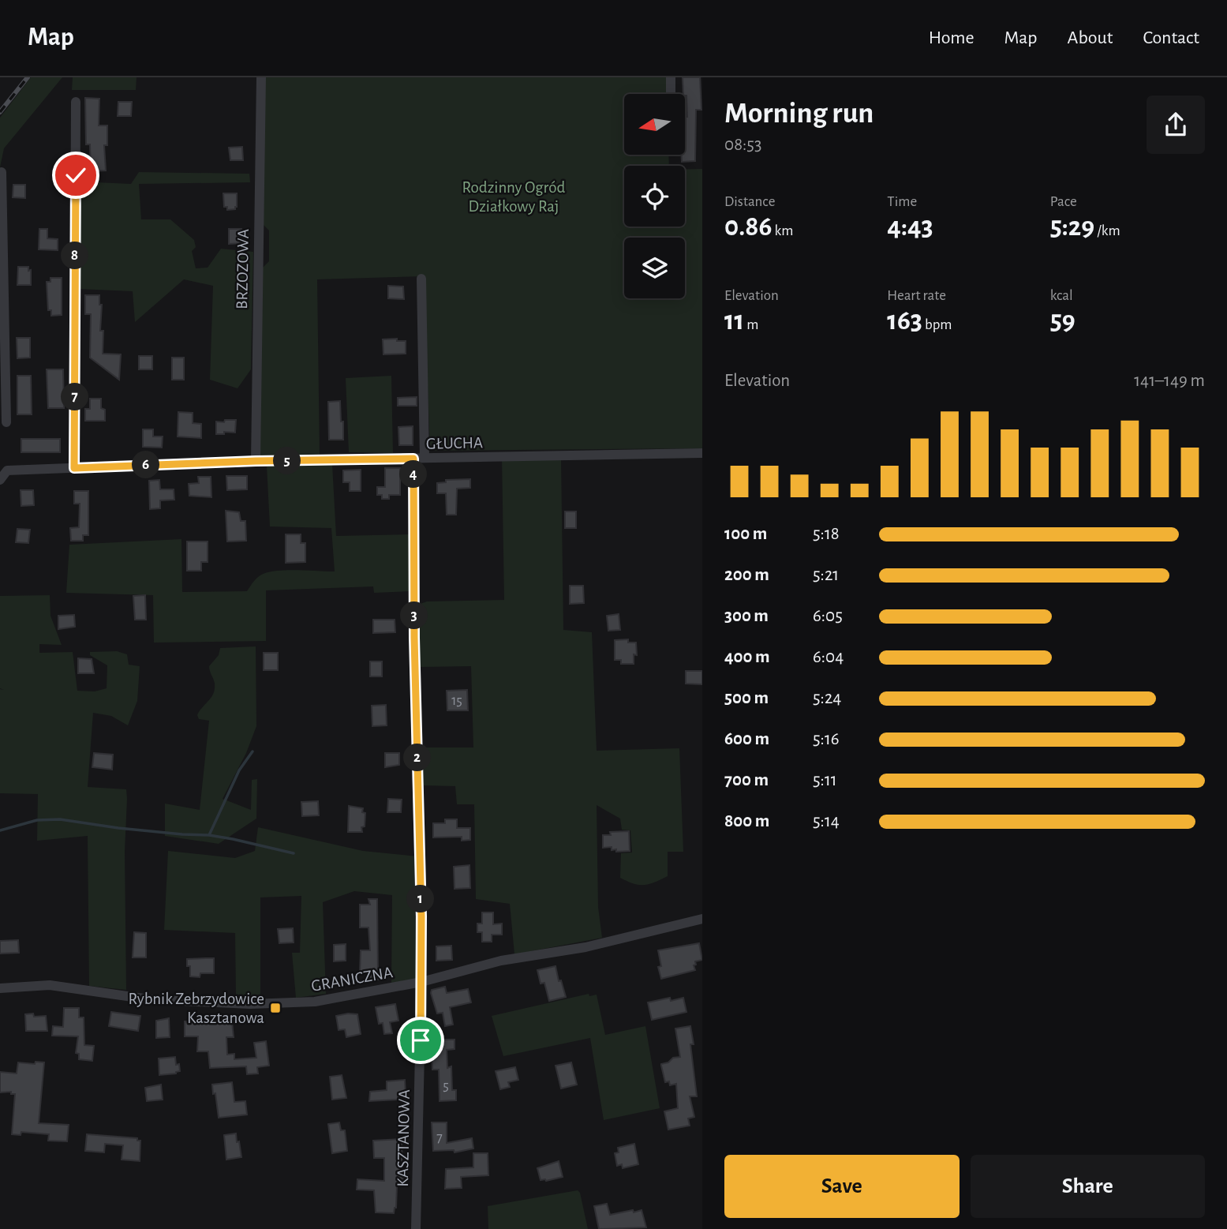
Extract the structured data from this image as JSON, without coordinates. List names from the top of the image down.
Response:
{
  "streets": {
    "street": [
      "BRZOZOWA",
      "GŁUCHA",
      "GRANICZNA",
      "KASZTANOWA"
    ]
  },
  "crossings": [
    ["BRZOZOWA", "GŁUCHA"],
    ["GŁUCHA", "KASZTANOWA"],
    ["GRANICZNA", "KASZTANOWA"]
  ],
  "parks": ["Rodzinny Ogród Działkowy Raj"],
  "places": {
    "transit": ["Rybnik Zebrzydowice Kasztanowa"]
  },
  "house_numbers": ["15", "5", "7"],
  "north": "left",
  "page": {
    "header": "Map",
    "nav": [
      "Home",
      "Map",
      "About",
      "Contact"
    ],
    "heading": ["Morning run", "08:53"],
    "stats": [
      ["Distance", "0.86 km"],
      ["Time", "4:43"],
      ["Pace", "5:29 /km"],
      ["Elevation", "11 m"],
      ["Heart rate", "163 bpm"],
      ["kcal", "59"]
    ],
    "pins": [
      "8",
      "7",
      "5",
      "6",
      "4",
      "3",
      "2",
      "1"
    ],
    "chart": ["Elevation", "141–149 m"],
    "list": [
      {
        "name": "100 m",
        "note": "5:18"
      },
      {
        "name": "200 m",
        "note": "5:21"
      },
      {
        "name": "300 m",
        "note": "6:05"
      },
      {
        "name": "400 m",
        "note": "6:04"
      },
      {
        "name": "500 m",
        "note": "5:24"
      },
      {
        "name": "600 m",
        "note": "5:16"
      },
      {
        "name": "700 m",
        "note": "5:11"
      },
      {
        "name": "800 m",
        "note": "5:14"
      }
    ],
    "buttons": ["Save", "Share"]
  }
}
